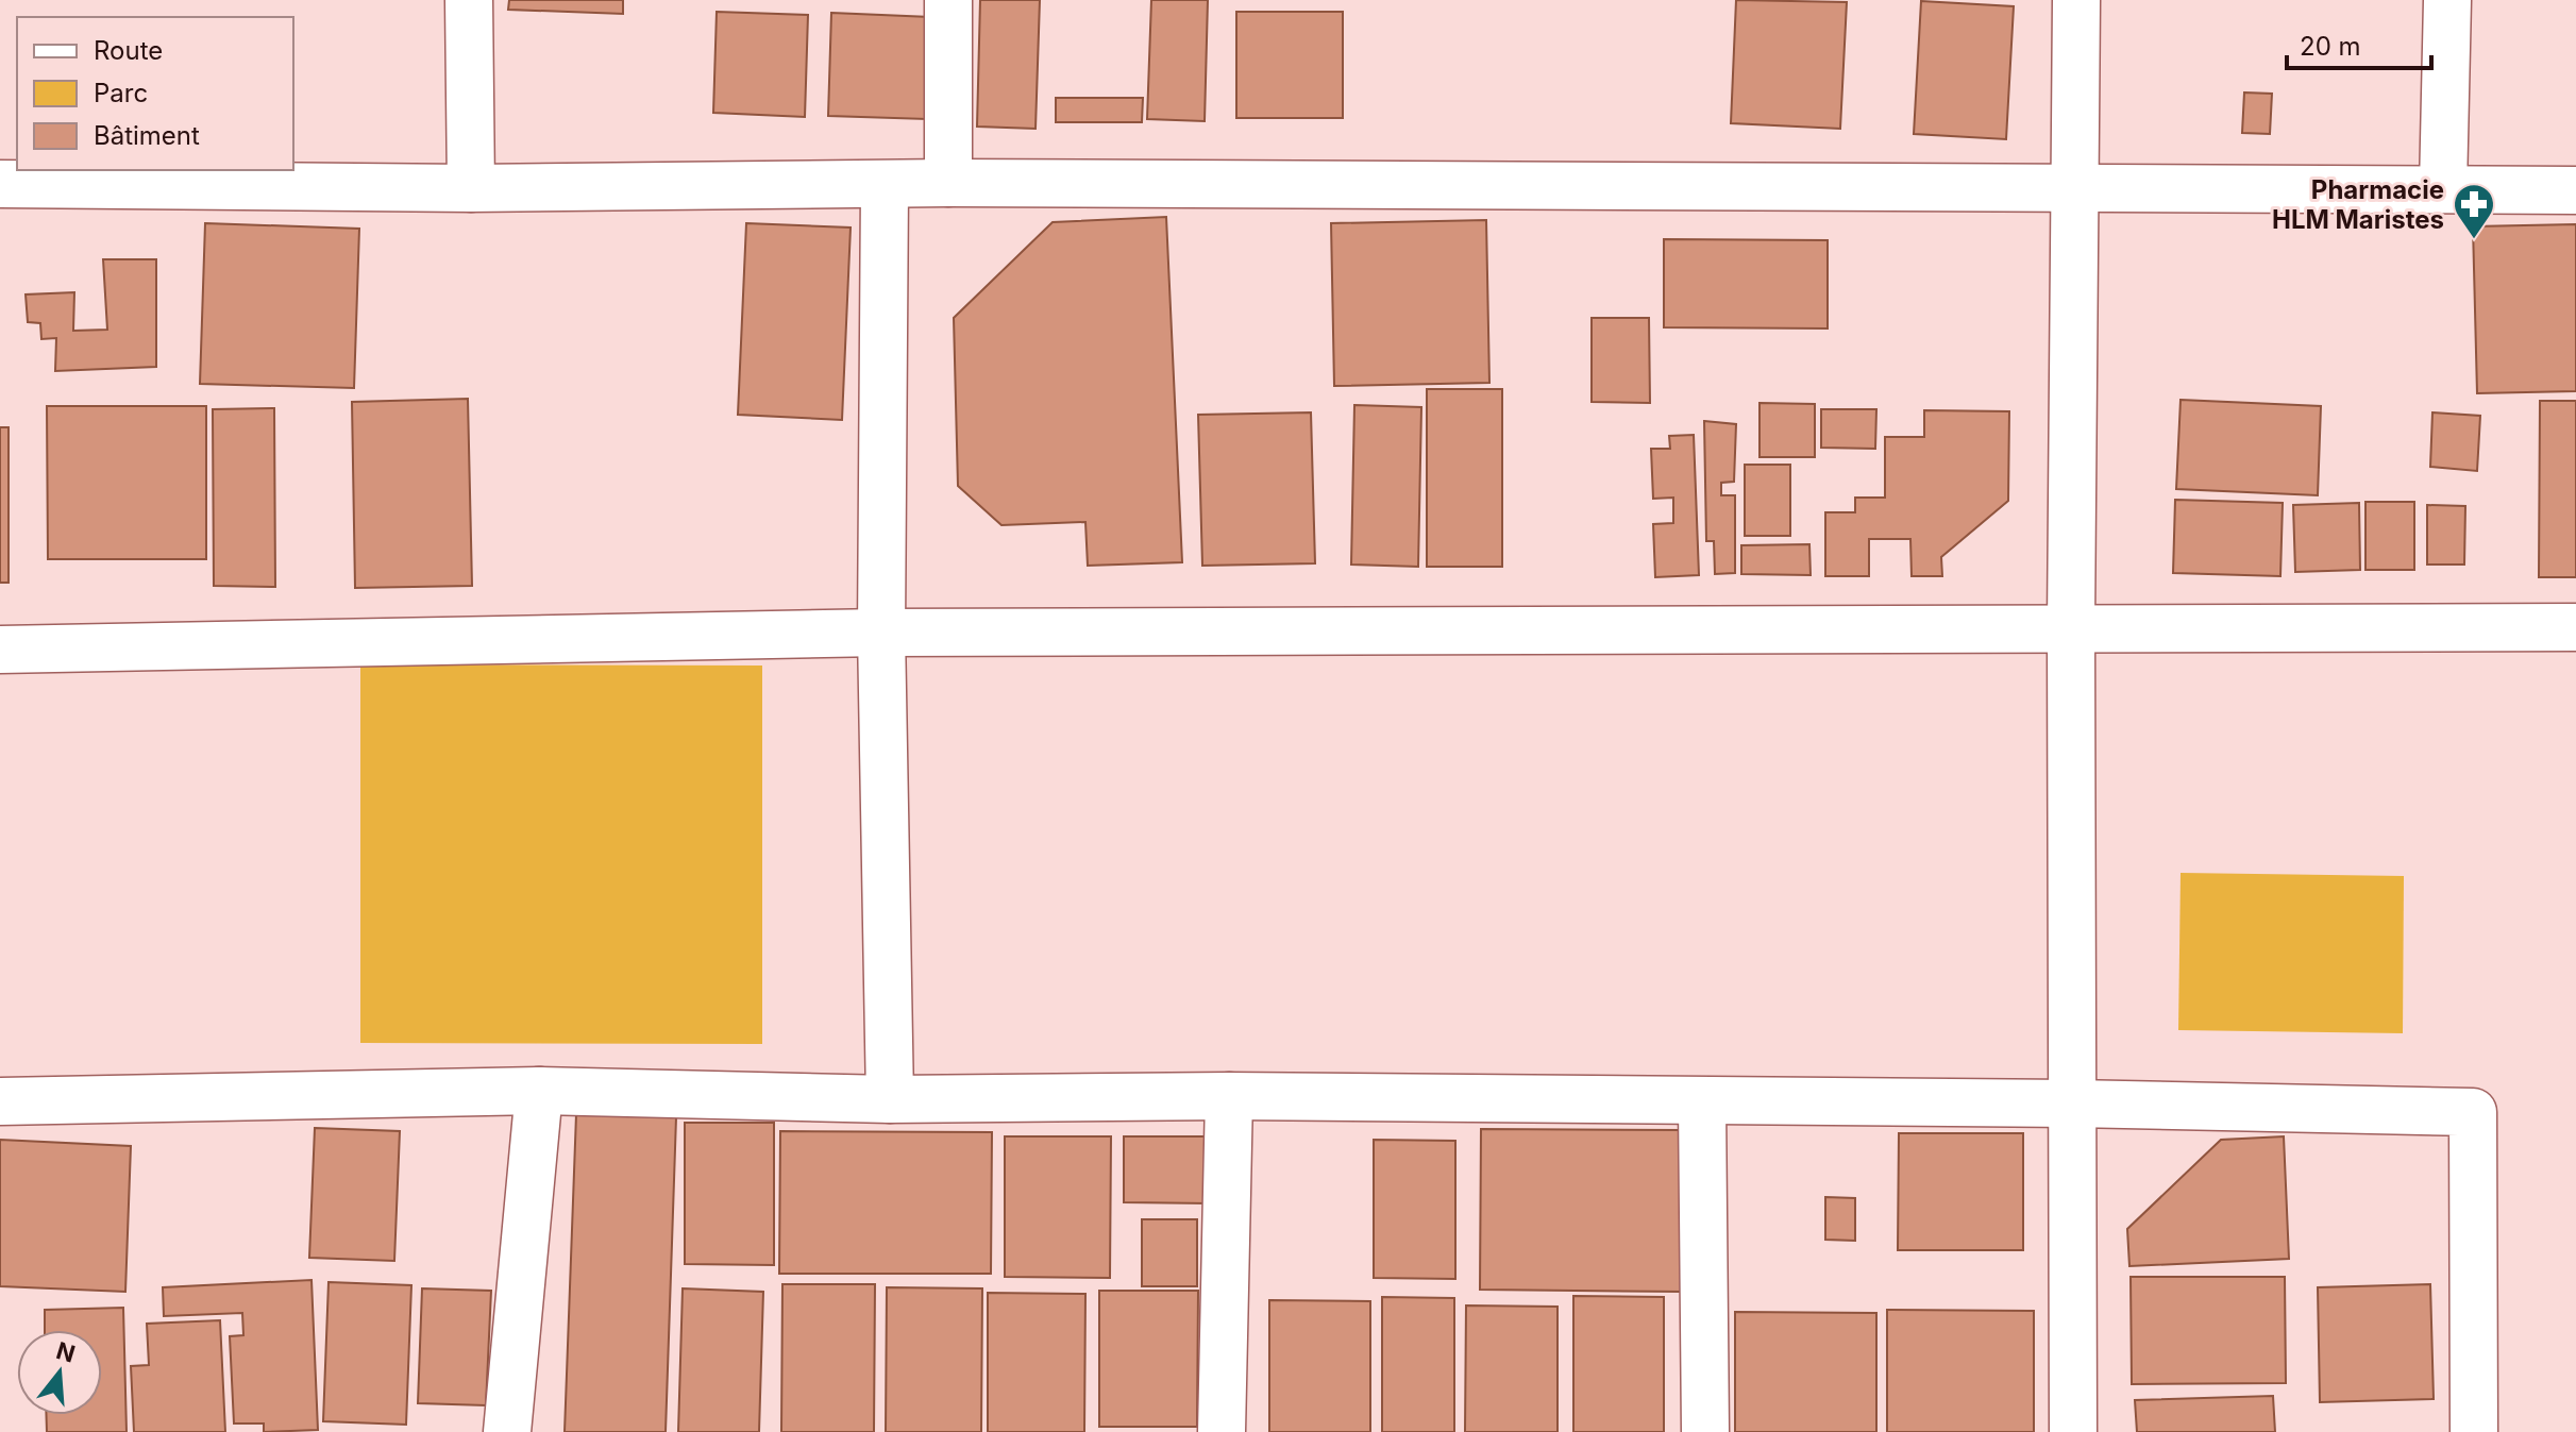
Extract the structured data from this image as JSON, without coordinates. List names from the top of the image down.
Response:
{
  "places": {
    "pharmacy": ["Pharmacie HLM Maristes"]
  },
  "legend": ["Route", "Parc", "Bâtiment"],
  "scale_bar": "20 m",
  "north": "top"
}
